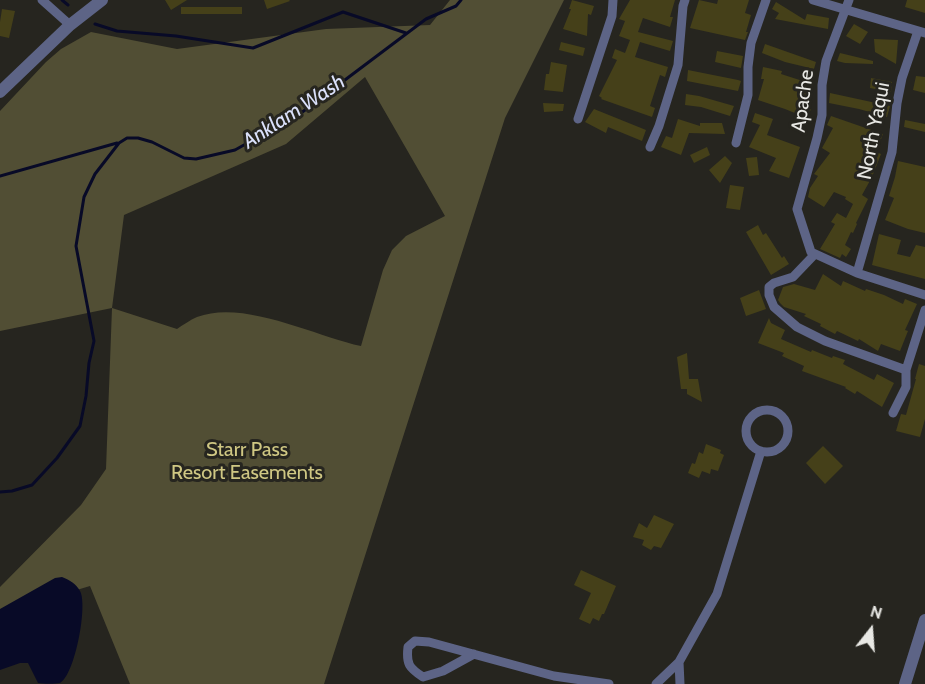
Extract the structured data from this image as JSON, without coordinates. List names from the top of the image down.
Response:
{
  "streets": {
    "street": ["Apache", "North Yaqui"]
  },
  "water": ["Anklam Wash"],
  "parks": ["Starr Pass Resort Easements"],
  "north": "top"
}
